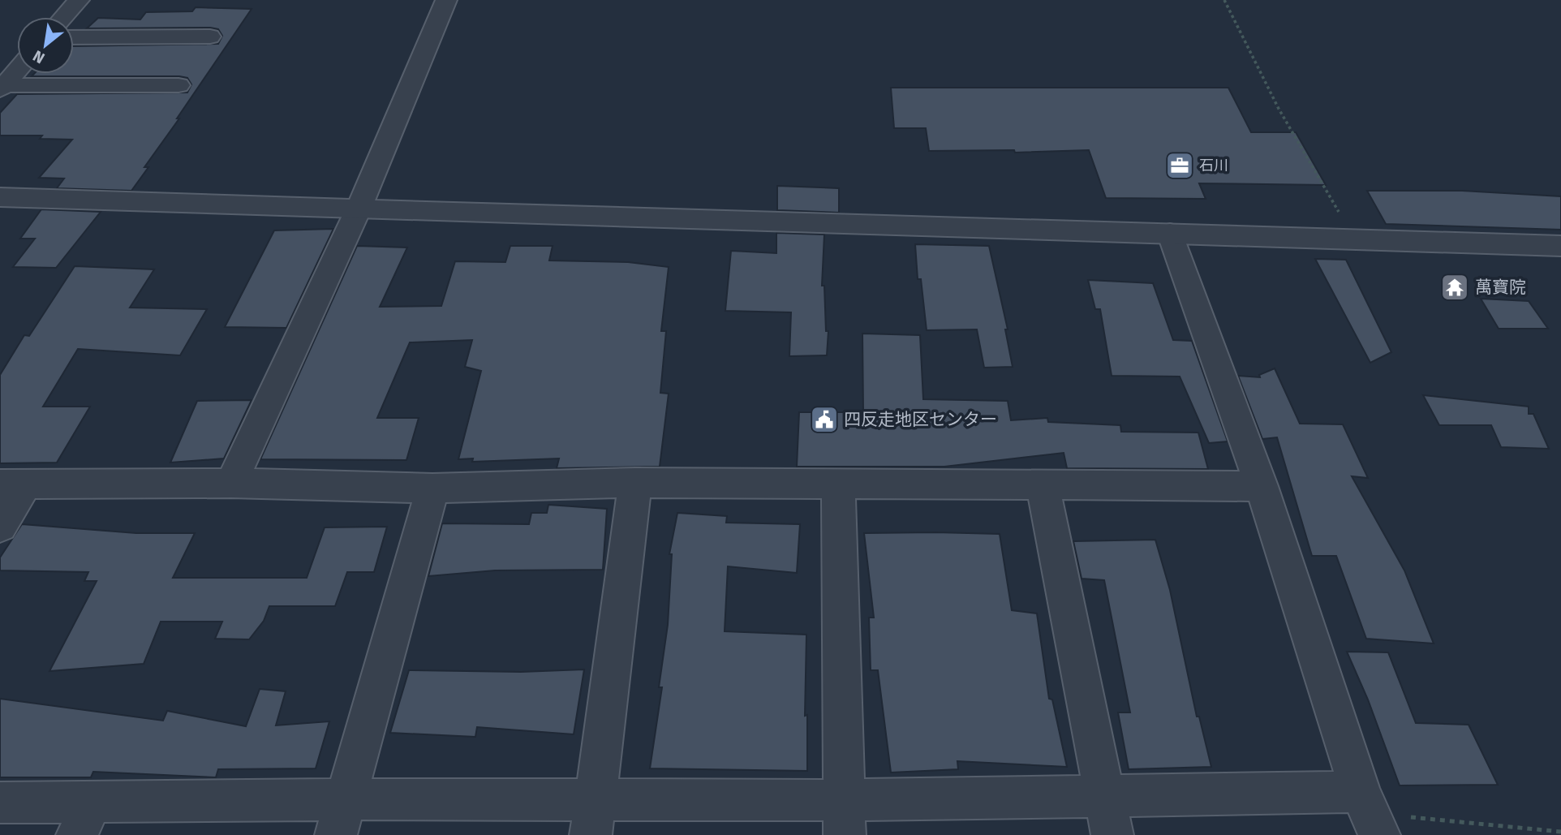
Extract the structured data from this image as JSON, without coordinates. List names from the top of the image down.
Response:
{
  "places": {
    "office": ["石川"],
    "temple": ["萬寶院"],
    "public building": ["四反走地区センター"]
  },
  "north": "bottom left"
}
